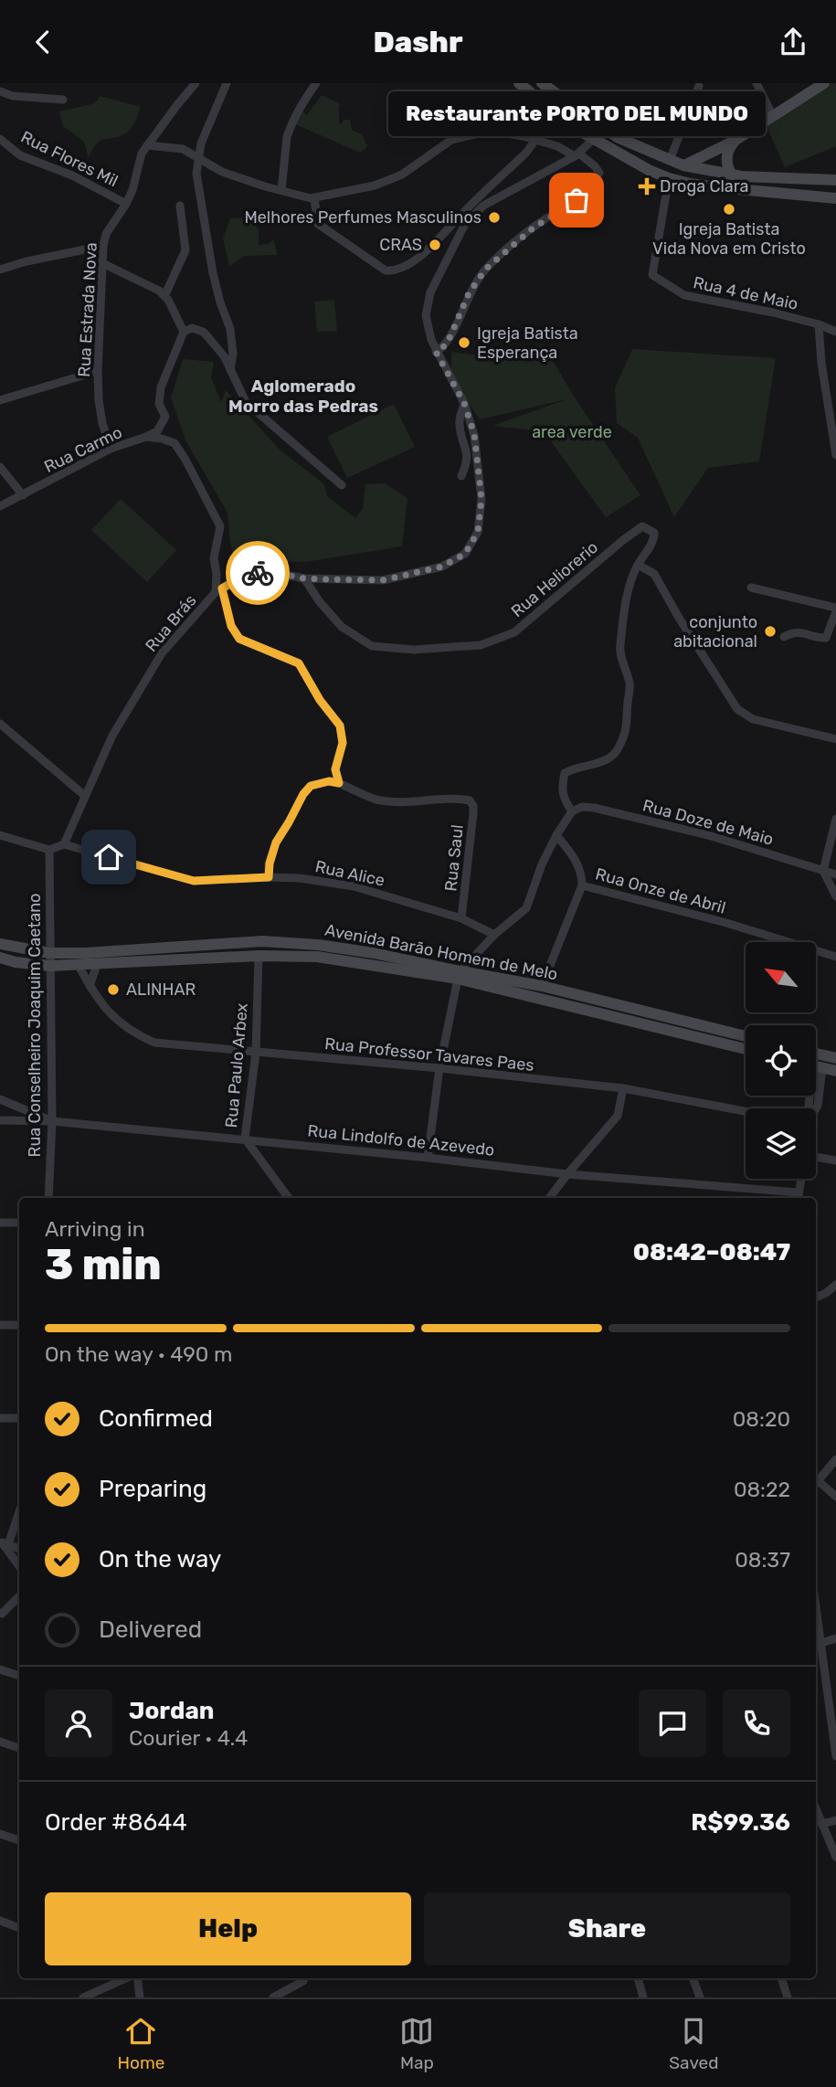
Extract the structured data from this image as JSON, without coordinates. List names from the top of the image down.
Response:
{
  "streets": {
    "main road": ["Avenida Barão Homem de Melo"],
    "street": [
      "Rua Flores Mil",
      "Rua 4 de Maio",
      "Rua Estrada Nova",
      "Rua Carmo",
      "Rua Heliorerio",
      "Rua Brás",
      "Rua Doze de Maio",
      "Rua Saul",
      "Rua Alice",
      "Rua Onze de Abril",
      "Rua Conselheiro Joaquim Caetano",
      "Rua Professor Tavares Paes",
      "Rua Paulo Arbex",
      "Rua Lindolfo de Azevedo"
    ]
  },
  "crossings": [
    ["Rua Flores Mil", "Rua Estrada Nova"],
    ["Rua Estrada Nova", "Rua Carmo"],
    ["Rua Carmo", "Rua Brás"],
    ["Rua Carmo", "Rua Saul"],
    ["Rua Heliorerio", "Rua Brás"],
    ["Rua Brás", "Rua Alice"],
    ["Rua Saul", "Rua Alice"],
    ["Rua Onze de Abril", "Avenida Barão Homem de Melo"],
    ["Avenida Barão Homem de Melo", "Rua Conselheiro Joaquim Caetano"],
    ["Avenida Barão Homem de Melo", "Rua Professor Tavares Paes"],
    ["Avenida Barão Homem de Melo", "Rua Paulo Arbex"],
    ["Rua Conselheiro Joaquim Caetano", "Rua Lindolfo de Azevedo"],
    ["Rua Professor Tavares Paes", "Rua Paulo Arbex"],
    ["Rua Paulo Arbex", "Rua Lindolfo de Azevedo"]
  ],
  "districts": ["Aglomerado Morro das Pedras"],
  "parks": ["area verde"],
  "places": {
    "health": ["Droga Clara"],
    "other": [
      "Restaurante PORTO DEL MUNDO",
      "Igreja Batista Vida Nova em Cristo",
      "Melhores Perfumes Masculinos",
      "CRAS",
      "Igreja Batista Esperança",
      "conjunto abitacional",
      "ALINHAR"
    ]
  },
  "north": "top left",
  "page": {
    "header": "Dashr",
    "bubble": "Restaurante PORTO DEL MUNDO",
    "heading": ["3 min", "Arriving in", "08:42–08:47"],
    "panel": [
      "Jordan",
      "Courier · 4.4",
      "Order #8644",
      "R$99.36"
    ],
    "bar": "On the way · 490 m",
    "list": [
      ["Confirmed", "08:20"],
      ["Preparing", "08:22"],
      ["On the way", "08:37"],
      "Delivered"
    ],
    "buttons": ["Help", "Share"],
    "tabs": ["Home", "Map", "Saved"]
  }
}
